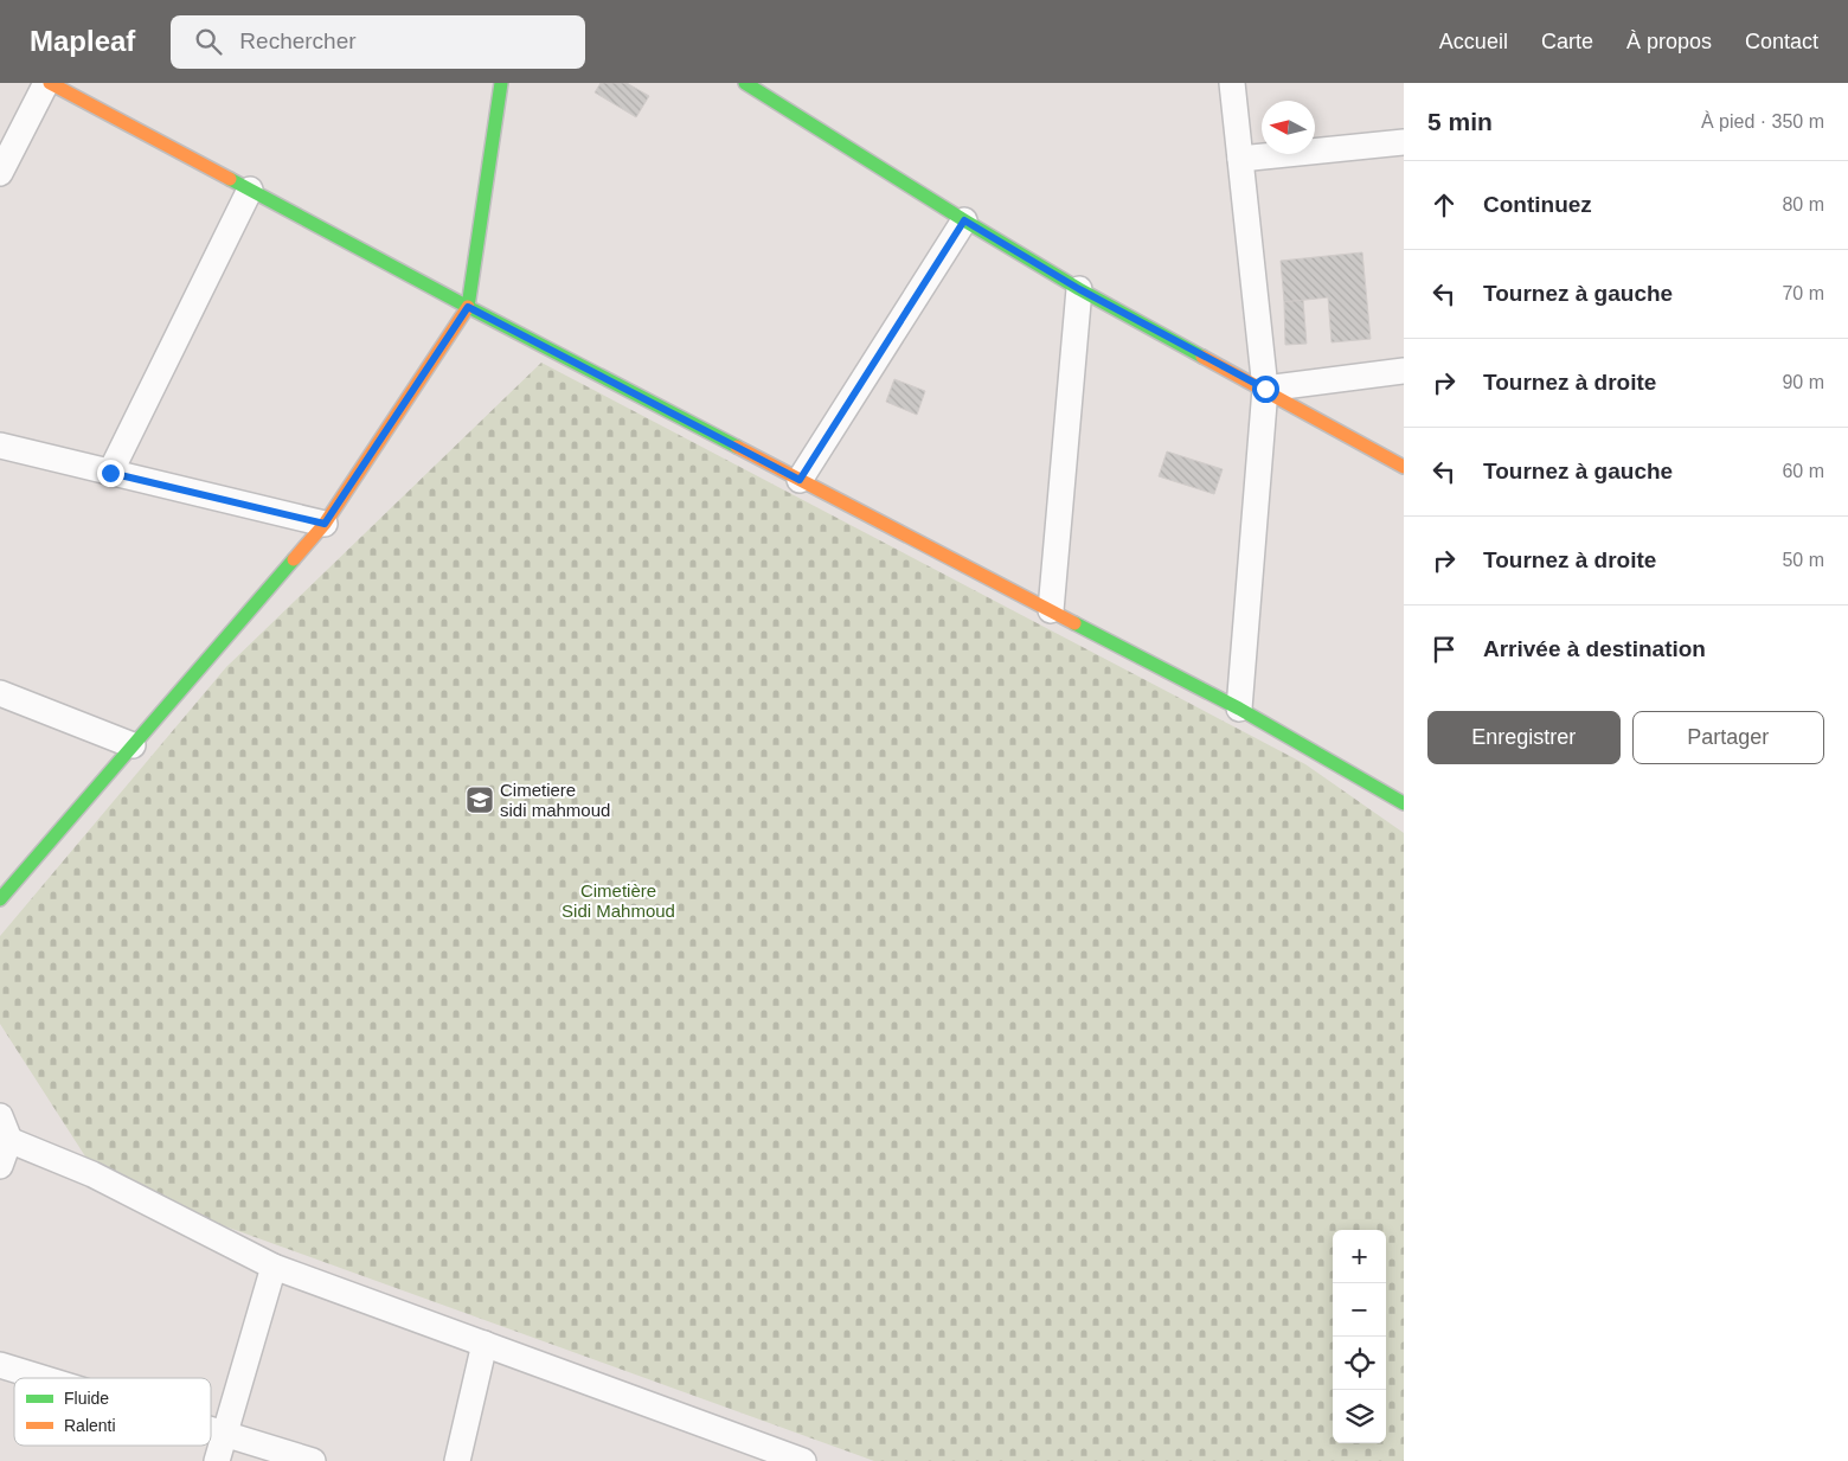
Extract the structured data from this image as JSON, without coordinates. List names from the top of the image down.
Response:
{
  "parks": ["Cimetière Sidi Mahmoud"],
  "places": {
    "school or university": ["Cimetiere sidi mahmoud"]
  },
  "legend": ["Fluide", "Ralenti"],
  "north": "left",
  "page": {
    "header": "Mapleaf",
    "search": "Rechercher",
    "nav": [
      "Accueil",
      "Carte",
      "À propos",
      "Contact"
    ],
    "heading": ["5 min", "À pied · 350 m"],
    "list": [
      ["Continuez", "80 m"],
      ["Tournez à gauche", "70 m"],
      ["Tournez à droite", "90 m"],
      ["Tournez à gauche", "60 m"],
      ["Tournez à droite", "50 m"],
      "Arrivée à destination"
    ],
    "buttons": ["Enregistrer", "Partager"],
    "map_buttons": ["+", "−"]
  }
}
